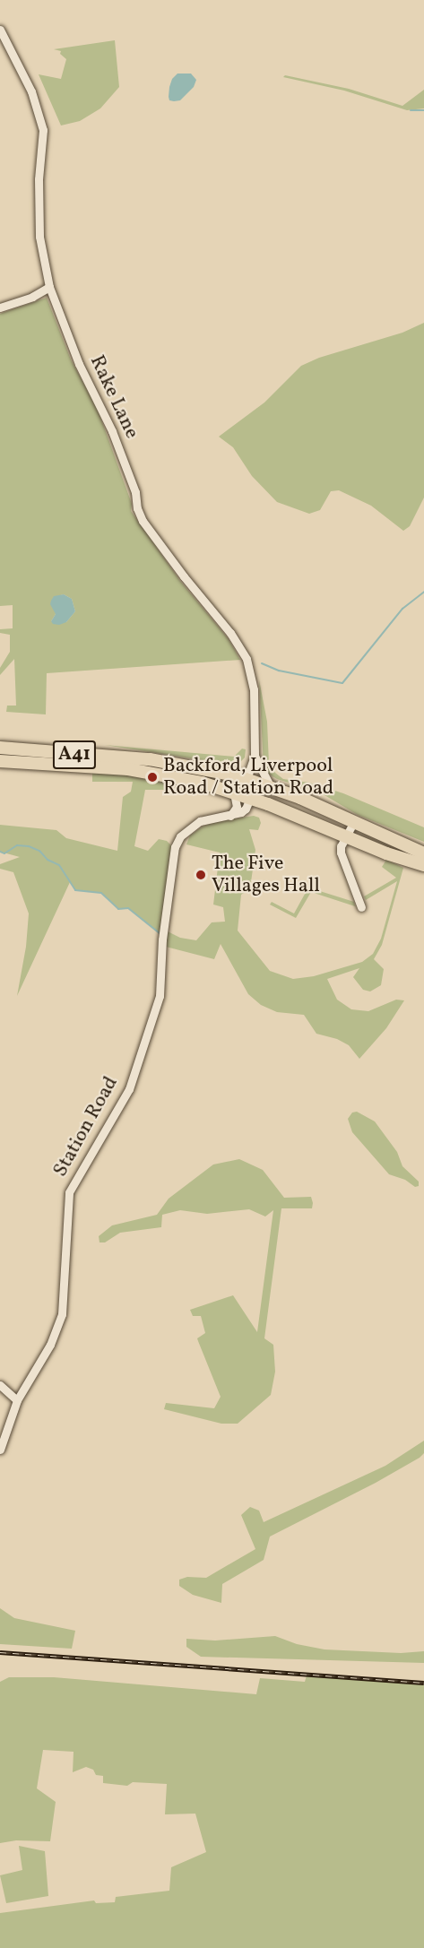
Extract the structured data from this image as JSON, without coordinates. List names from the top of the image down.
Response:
{
  "streets": {
    "highway": ["A41"],
    "street": ["Rake Lane", "Station Road"]
  },
  "crossings": [
    ["Rake Lane", "A41"]
  ],
  "places": ["Backford, Liverpool Road / Station Road", "The Five Villages Hall"]
}
